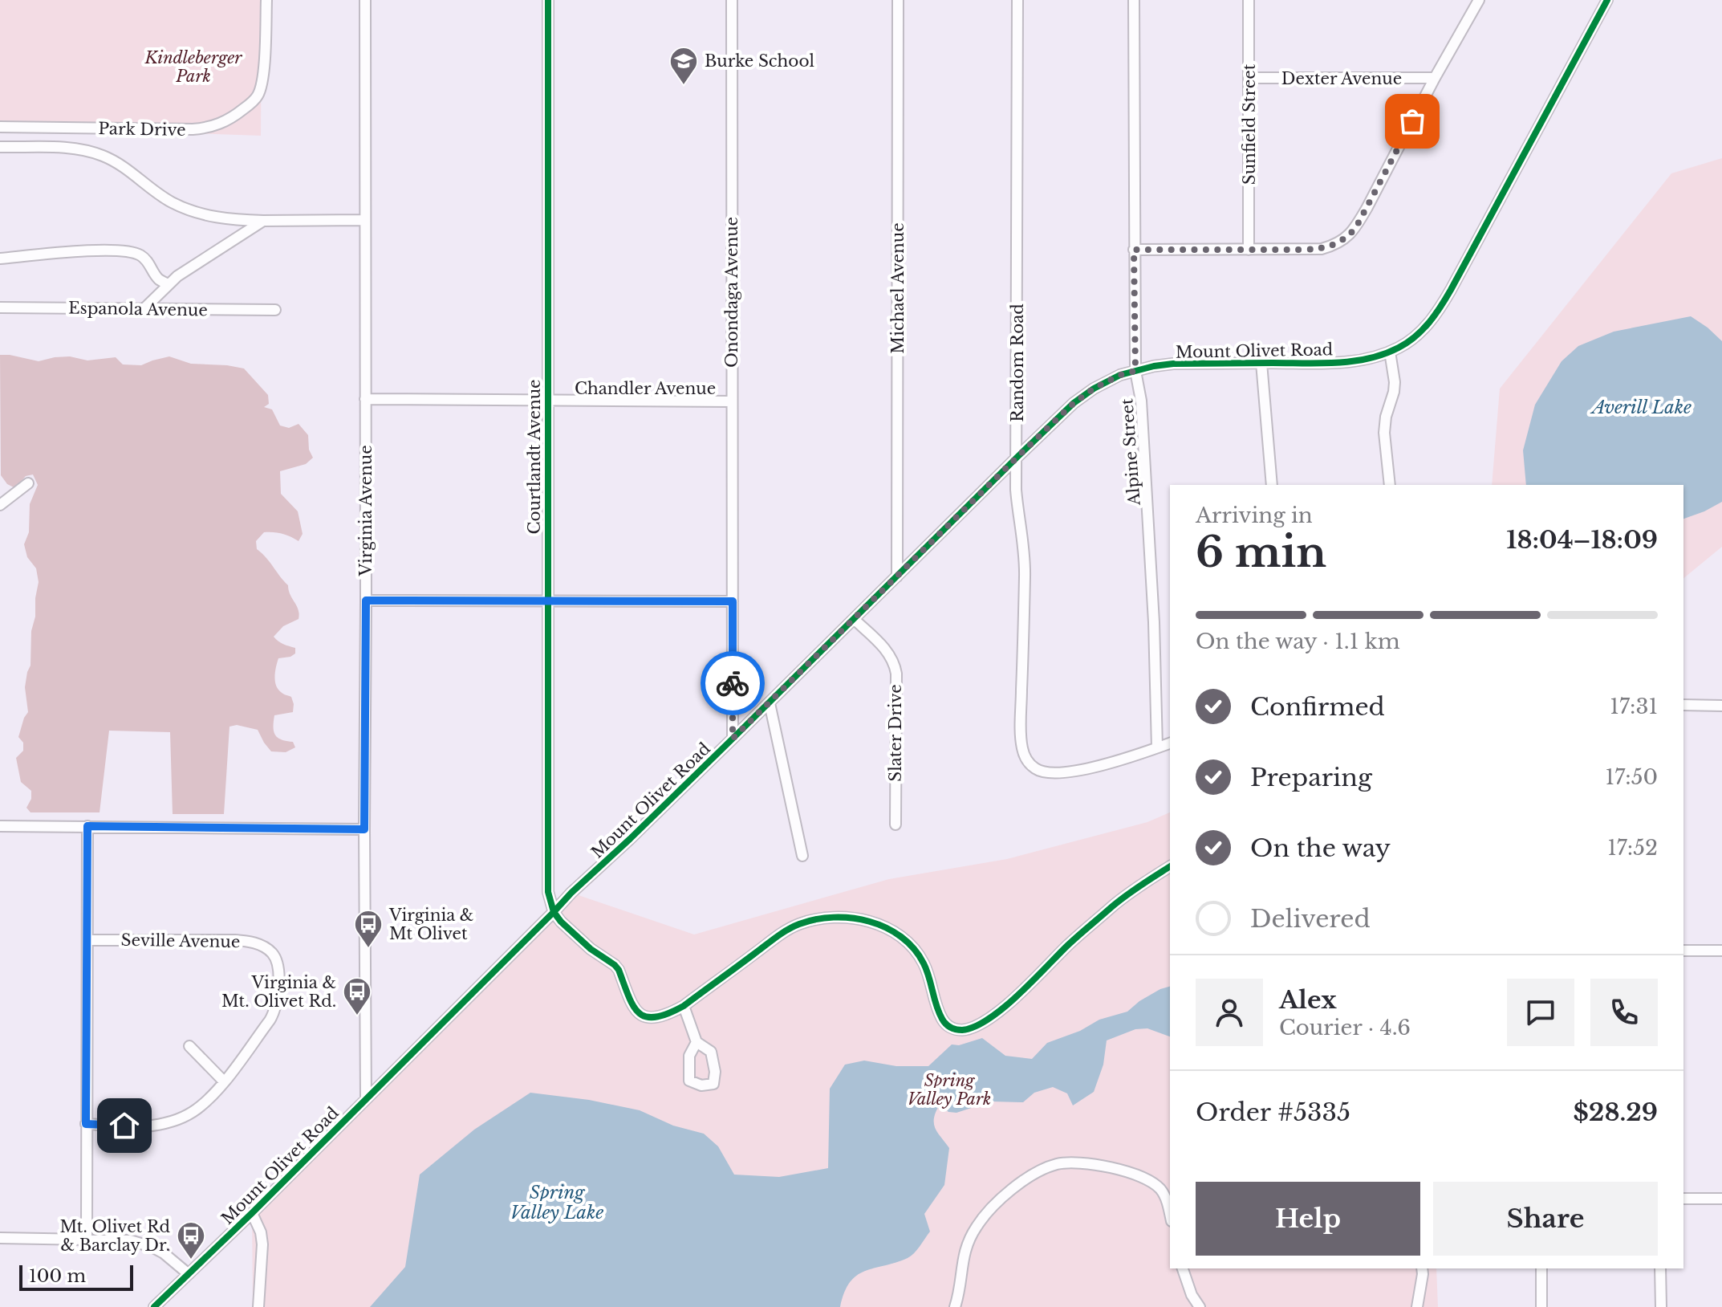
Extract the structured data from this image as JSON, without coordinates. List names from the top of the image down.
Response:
{
  "streets": {
    "street": [
      "Dexter Avenue",
      "Sunfield Street",
      "Park Drive",
      "Michael Avenue",
      "Onondaga Avenue",
      "Espanola Avenue",
      "Mount Olivet Road",
      "Random Road",
      "Chandler Avenue",
      "Alpine Street",
      "Courtlandt Avenue",
      "Virginia Avenue",
      "Slater Drive",
      "Seville Avenue"
    ]
  },
  "crossings": [
    ["Dexter Avenue", "Sunfield Street"],
    ["Michael Avenue", "Mount Olivet Road"],
    ["Onondaga Avenue", "Mount Olivet Road"],
    ["Onondaga Avenue", "Chandler Avenue"],
    ["Mount Olivet Road", "Random Road"],
    ["Mount Olivet Road", "Alpine Street"],
    ["Mount Olivet Road", "Courtlandt Avenue"],
    ["Mount Olivet Road", "Virginia Avenue"],
    ["Mount Olivet Road", "Slater Drive"],
    ["Random Road", "Alpine Street"],
    ["Chandler Avenue", "Courtlandt Avenue"],
    ["Chandler Avenue", "Virginia Avenue"]
  ],
  "water": ["Averill Lake", "Spring Valley Lake"],
  "parks": ["Kindleberger Park", "Spring Valley Park"],
  "places": {
    "school or university": ["Burke School"],
    "bus stop": ["Virginia & Mt Olivet", "Virginia & Mt. Olivet Rd.", "Mt. Olivet Rd & Barclay Dr."]
  },
  "scale_bar": "100 m",
  "page": {
    "heading": ["6 min", "Arriving in", "18:04–18:09"],
    "panel": [
      "Alex",
      "Courier · 4.6",
      "Order #5335",
      "$28.29"
    ],
    "bar": "On the way · 1.1 km",
    "list": [
      ["Confirmed", "17:31"],
      ["Preparing", "17:50"],
      ["On the way", "17:52"],
      "Delivered"
    ],
    "buttons": ["Help", "Share"],
    "scale": "100 m"
  }
}
